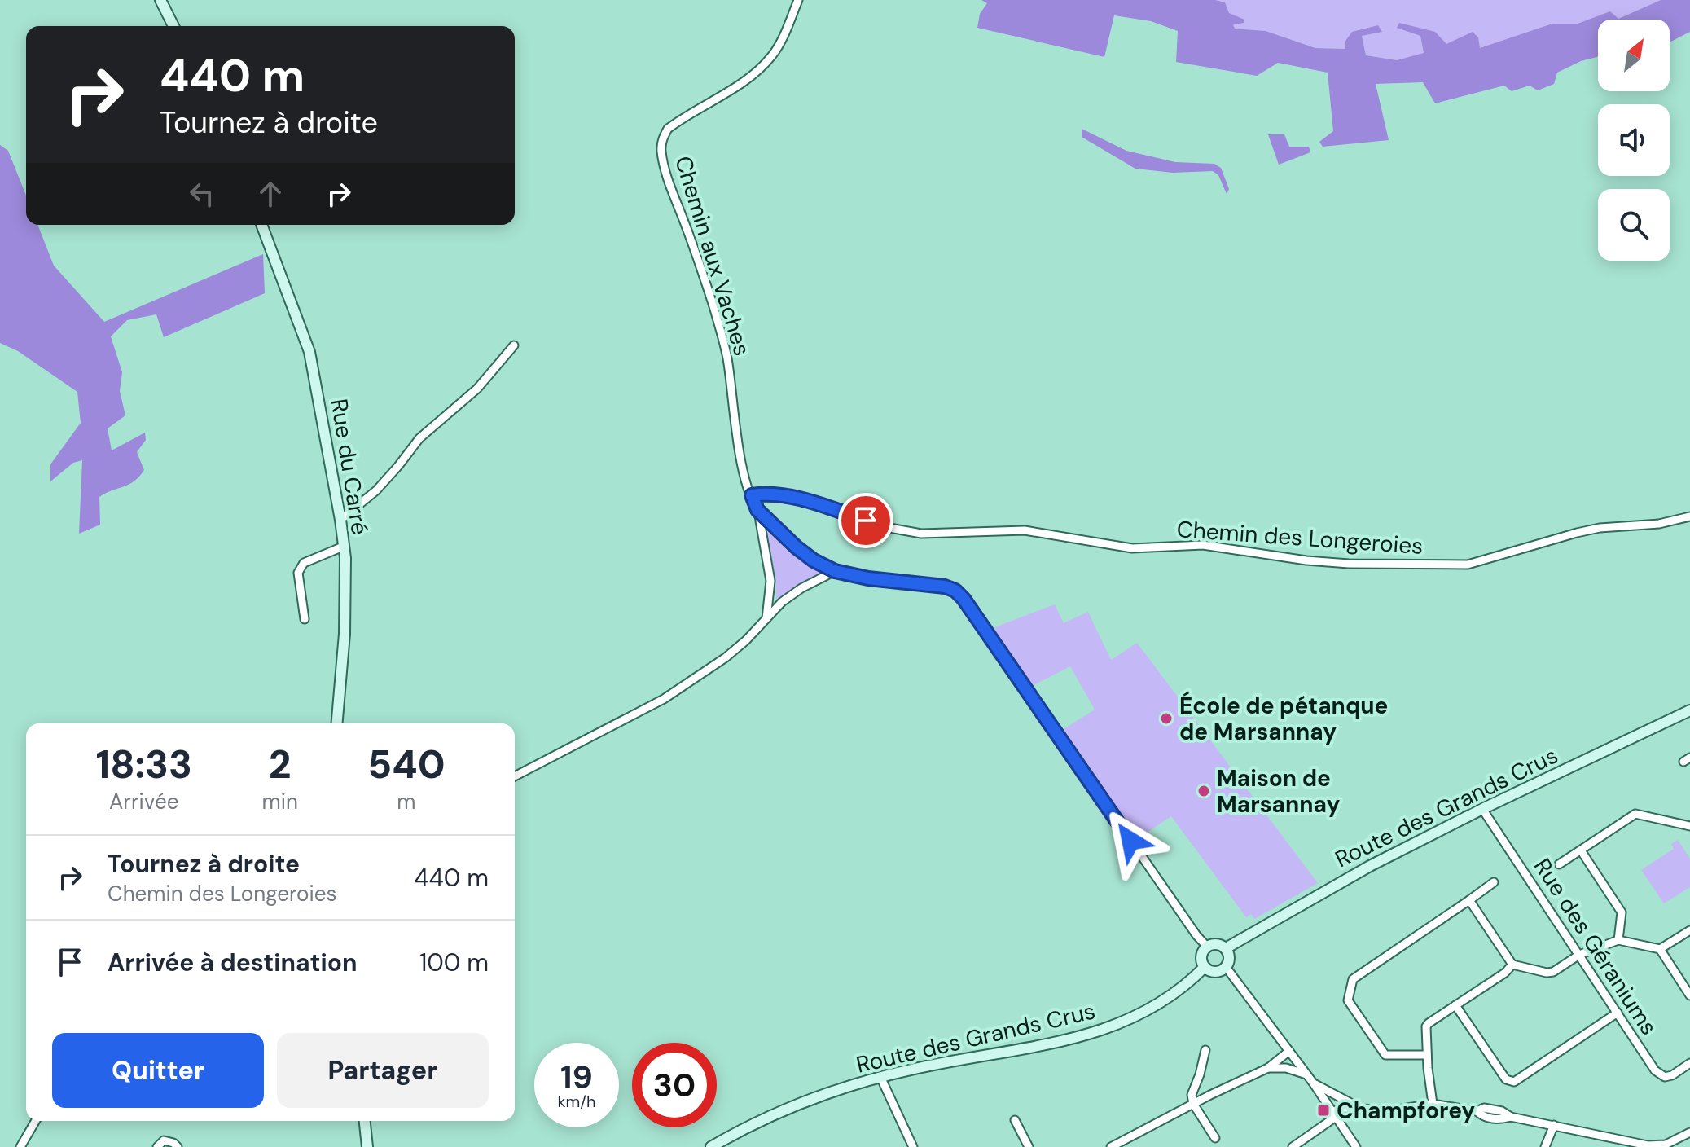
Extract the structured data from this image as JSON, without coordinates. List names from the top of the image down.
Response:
{
  "streets": {
    "street": [
      "Chemin aux Vaches",
      "Rue du Carré",
      "Chemin des Longeroies",
      "Route des Grands Crus",
      "Rue des Géraniums"
    ]
  },
  "crossings": [
    ["Chemin aux Vaches", "Chemin des Longeroies"],
    ["Chemin aux Vaches", "Route des Grands Crus"],
    ["Route des Grands Crus", "Rue des Géraniums"]
  ],
  "places": {
    "other": ["École de pétanque de Marsannay", "Maison de Marsannay"],
    "transit": ["Champforey"]
  },
  "north": "top right",
  "page": {
    "turn": ["440 m", "Tournez à droite"],
    "eta": [
      "18:33",
      "Arrivée",
      "2",
      "min",
      "540",
      "m"
    ],
    "list": [
      {
        "name": "Tournez à droite",
        "note": "Chemin des Longeroies",
        "value": "440 m"
      },
      {
        "name": "Arrivée à destination",
        "value": "100 m"
      }
    ],
    "buttons": ["Quitter", "Partager"],
    "speed": "19 km/h",
    "limit": "30"
  }
}
